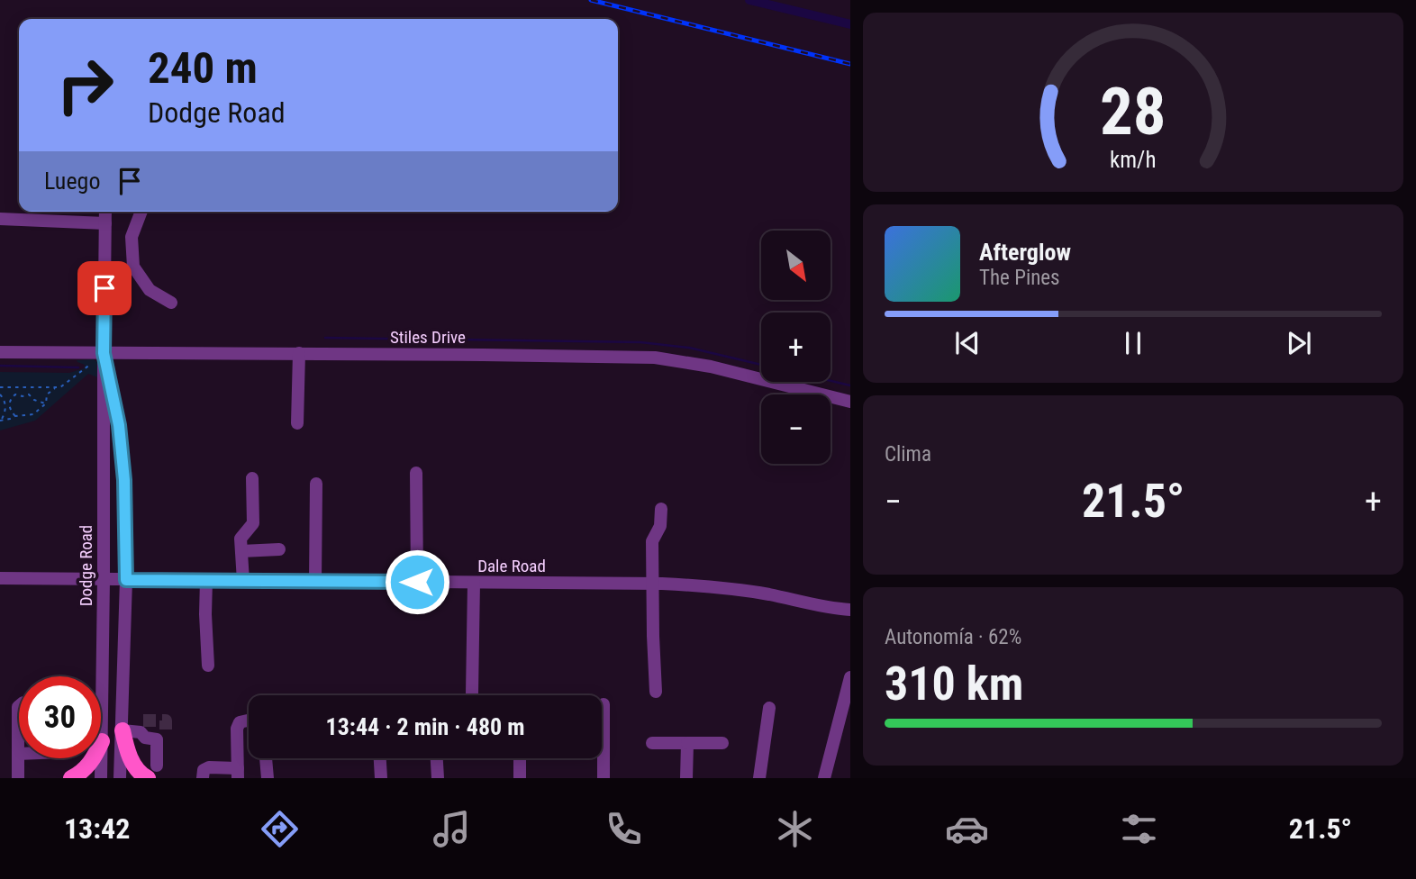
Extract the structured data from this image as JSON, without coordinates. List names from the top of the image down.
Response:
{
  "streets": {
    "street": ["Stiles Drive", "Dodge Road", "Dale Road"]
  },
  "crossings": [
    ["Stiles Drive", "Dodge Road"],
    ["Dodge Road", "Dale Road"]
  ],
  "north": "bottom right",
  "page": {
    "turn": ["240 m", "Dodge Road"],
    "then": "Luego",
    "song": ["Afterglow", "The Pines"],
    "map_buttons": ["+", "−"],
    "tile": [
      "Clima",
      ["Autonomía · 62%", "310 km"]
    ],
    "heat": ["−", "21.5°", "+"],
    "limit": "30",
    "trip": "13:44 · 2 min · 480 m",
    "tabs": ["13:42", "21.5°"],
    "gauge": ["28", "km/h"]
  }
}
